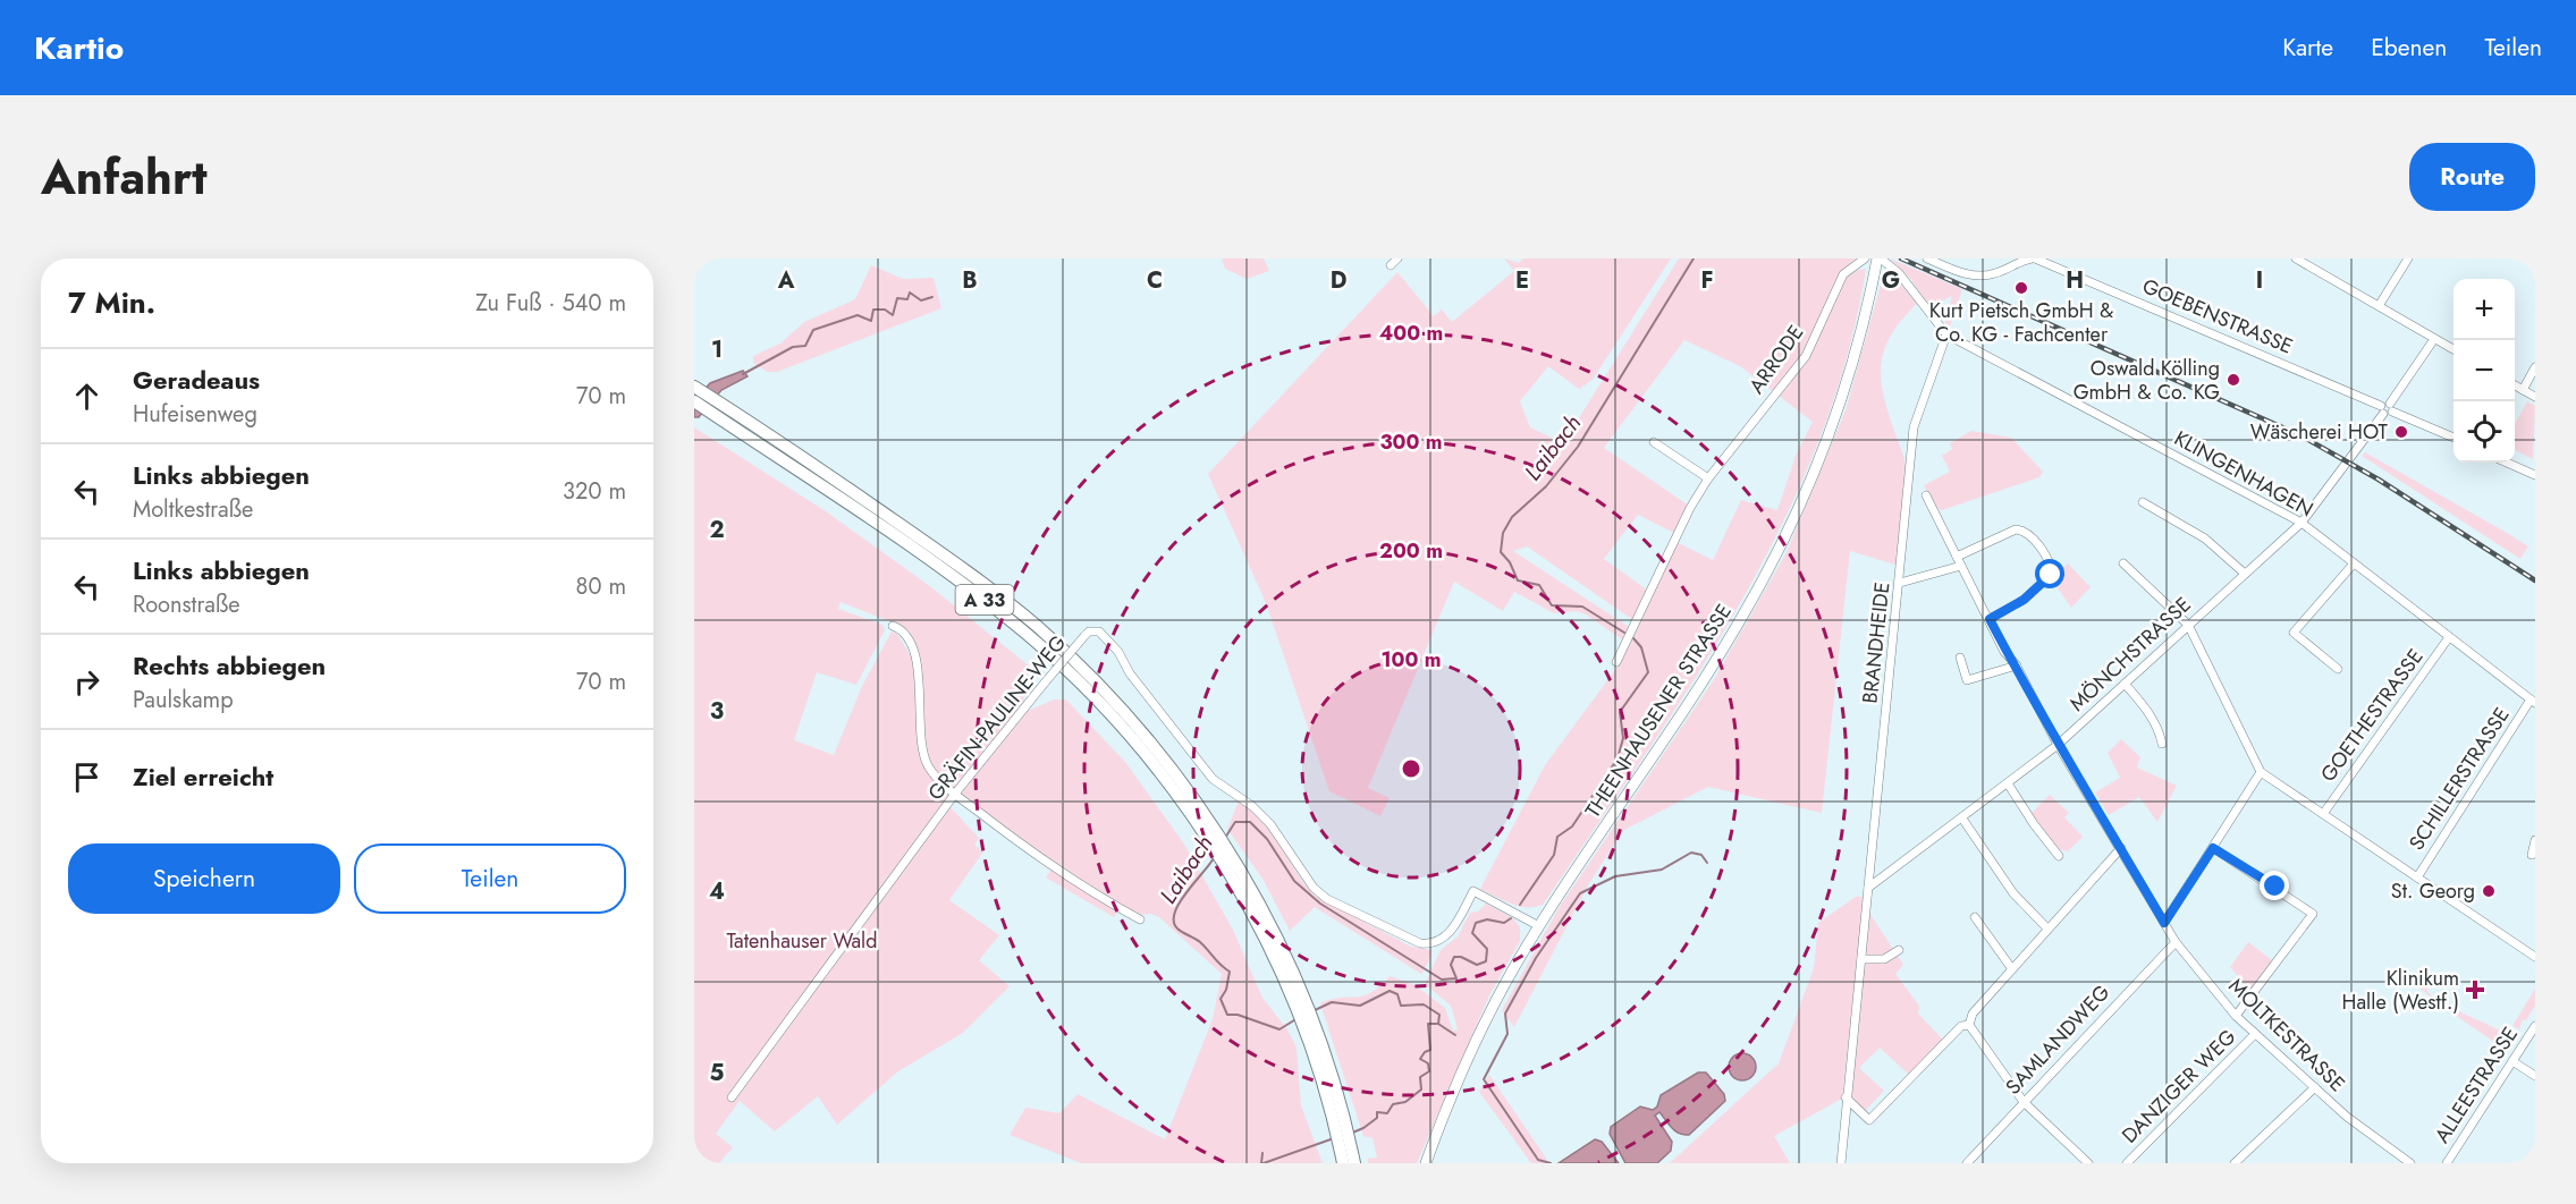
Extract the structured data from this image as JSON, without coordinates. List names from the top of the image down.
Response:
{
  "streets": {
    "highway": ["A 33"],
    "main road": ["THEENHAUSENER STRASSE"],
    "street": [
      "GOEBENSTRASSE",
      "ARRODE",
      "KLINGENHAGEN",
      "BRANDHEIDE",
      "MÖNCHSTRASSE",
      "GOETHESTRASSE",
      "GRÄFIN-PAULINE-WEG",
      "SCHILLERSTRASSE",
      "MOLTKESTRASSE",
      "SAMLANDWEG",
      "ALLEESTRASSE",
      "DANZIGER WEG"
    ]
  },
  "crossings": [
    ["GOEBENSTRASSE", "MÖNCHSTRASSE"],
    ["KLINGENHAGEN", "BRANDHEIDE"],
    ["KLINGENHAGEN", "MÖNCHSTRASSE"],
    ["KLINGENHAGEN", "GOETHESTRASSE"],
    ["KLINGENHAGEN", "SCHILLERSTRASSE"],
    ["BRANDHEIDE", "MÖNCHSTRASSE"],
    ["MÖNCHSTRASSE", "MOLTKESTRASSE"],
    ["THEENHAUSENER STRASSE", "GRÄFIN-PAULINE-WEG"],
    ["MOLTKESTRASSE", "SAMLANDWEG"],
    ["MOLTKESTRASSE", "DANZIGER WEG"]
  ],
  "water": ["Laibach"],
  "parks": ["Tatenhauser Wald"],
  "places": {
    "other": [
      "Kurt Pietsch GmbH & Co. KG - Fachcenter",
      "Oswald Kölling GmbH & Co. KG",
      "Wäscherei HOT",
      "St. Georg"
    ],
    "health": ["Klinikum Halle (Westf.)"]
  },
  "page": {
    "header": "Kartio",
    "nav": ["Karte", "Ebenen", "Teilen"],
    "title": "Anfahrt",
    "buttons": [
      "Route",
      ["Speichern", "Teilen"]
    ],
    "heading": ["7 Min.", "Zu Fuß · 540 m"],
    "map_buttons": ["+", "−"],
    "list": [
      ["Geradeaus", "Hufeisenweg", "70 m"],
      ["Links abbiegen", "Moltkestraße", "320 m"],
      ["Links abbiegen", "Roonstraße", "80 m"],
      ["Rechts abbiegen", "Paulskamp", "70 m"],
      "Ziel erreicht"
    ]
  },
  "grid": {
    "columns": [
      "A",
      "B",
      "C",
      "D",
      "E",
      "F",
      "G",
      "H",
      "I"
    ],
    "rows": [
      "1",
      "2",
      "3",
      "4",
      "5"
    ]
  },
  "rings": [
    "400 m",
    "300 m",
    "200 m",
    "100 m"
  ]
}
